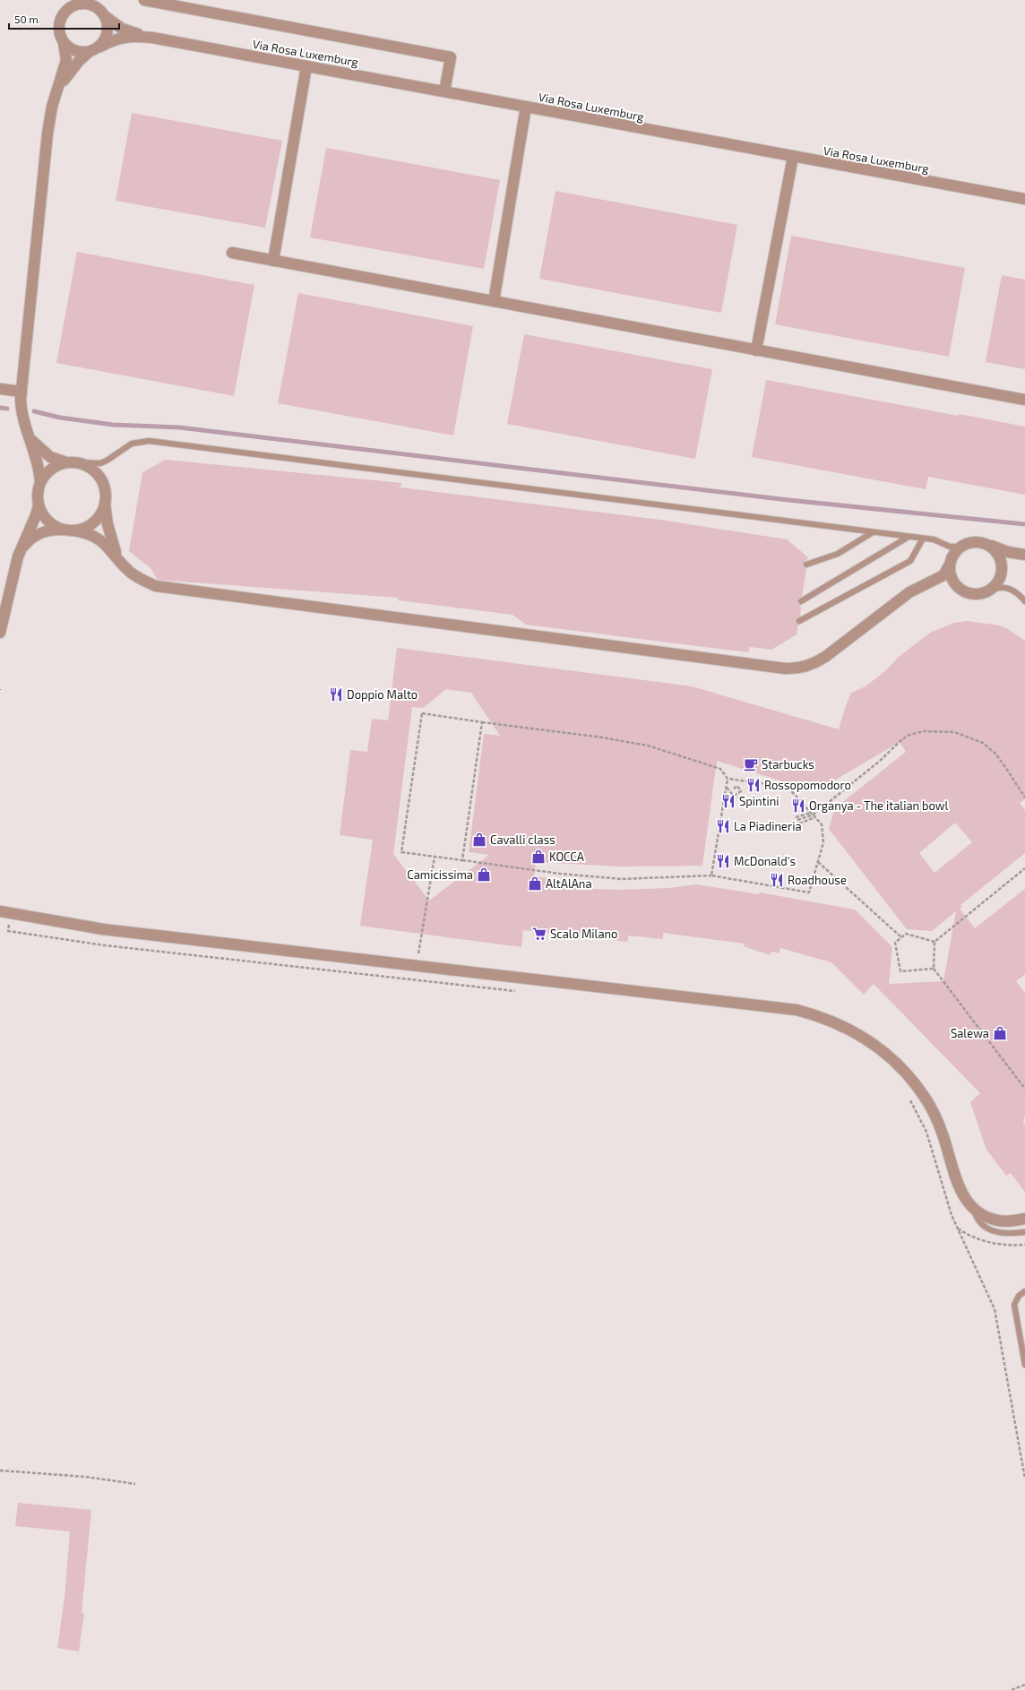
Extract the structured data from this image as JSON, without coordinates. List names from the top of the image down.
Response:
{
  "streets": {
    "street": ["Via Rosa Luxemburg"]
  },
  "places": {
    "restaurant": [
      "Doppio Malto",
      "Rossopomodoro",
      "Spintini",
      "Organya - The italian bowl",
      "La Piadineria",
      "McDonald's",
      "Roadhouse"
    ],
    "cafe": ["Starbucks"],
    "shop": [
      "Cavalli class",
      "KOCCA",
      "Camicissima",
      "AltAlAna",
      "Salewa"
    ],
    "supermarket": ["Scalo Milano"]
  },
  "scale_bar": "50 m"
}
